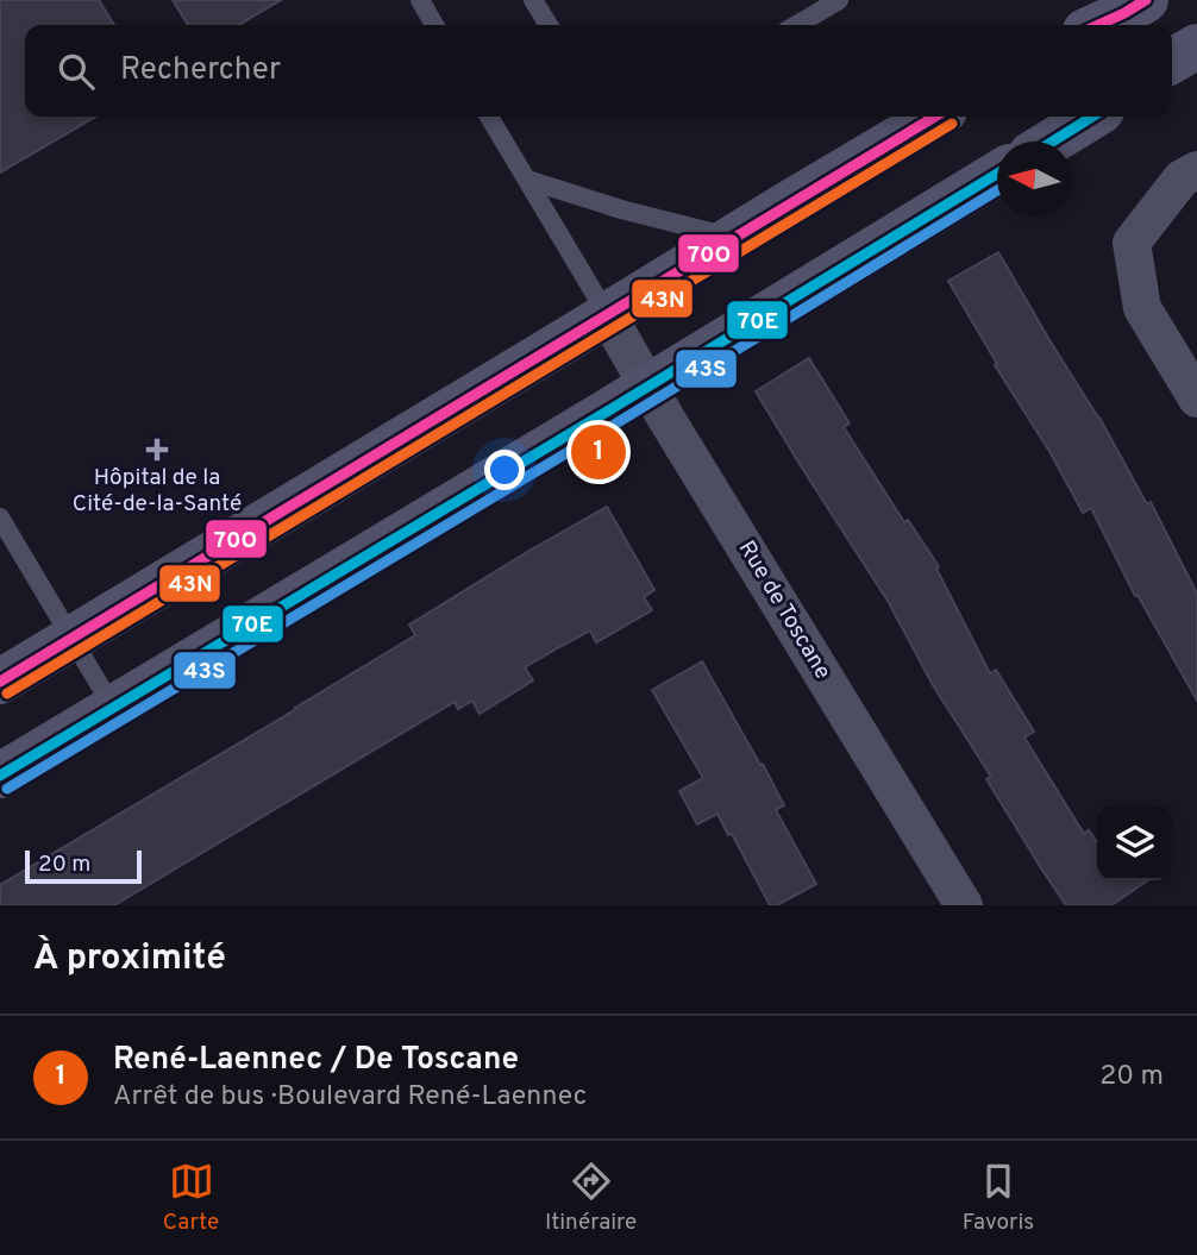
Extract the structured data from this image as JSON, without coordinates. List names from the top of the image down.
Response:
{
  "streets": {
    "street": ["Rue de Toscane"]
  },
  "places": {
    "health": ["Hôpital de la Cité-de-la-Santé"]
  },
  "lines": [
    "transit line 70O",
    "transit line 70E",
    "transit line 43N",
    "transit line 43S"
  ],
  "scale_bar": "20 m",
  "north": "left",
  "page": {
    "search": "Rechercher",
    "pins": "1",
    "scale": "20 m",
    "heading": "À proximité",
    "list": [
      {
        "mark": "1",
        "name": "René-Laennec / De Toscane",
        "note": "Arrêt de bus · Boulevard René-Laennec",
        "value": "20 m"
      }
    ],
    "nav": ["Carte", "Itinéraire", "Favoris"]
  }
}
